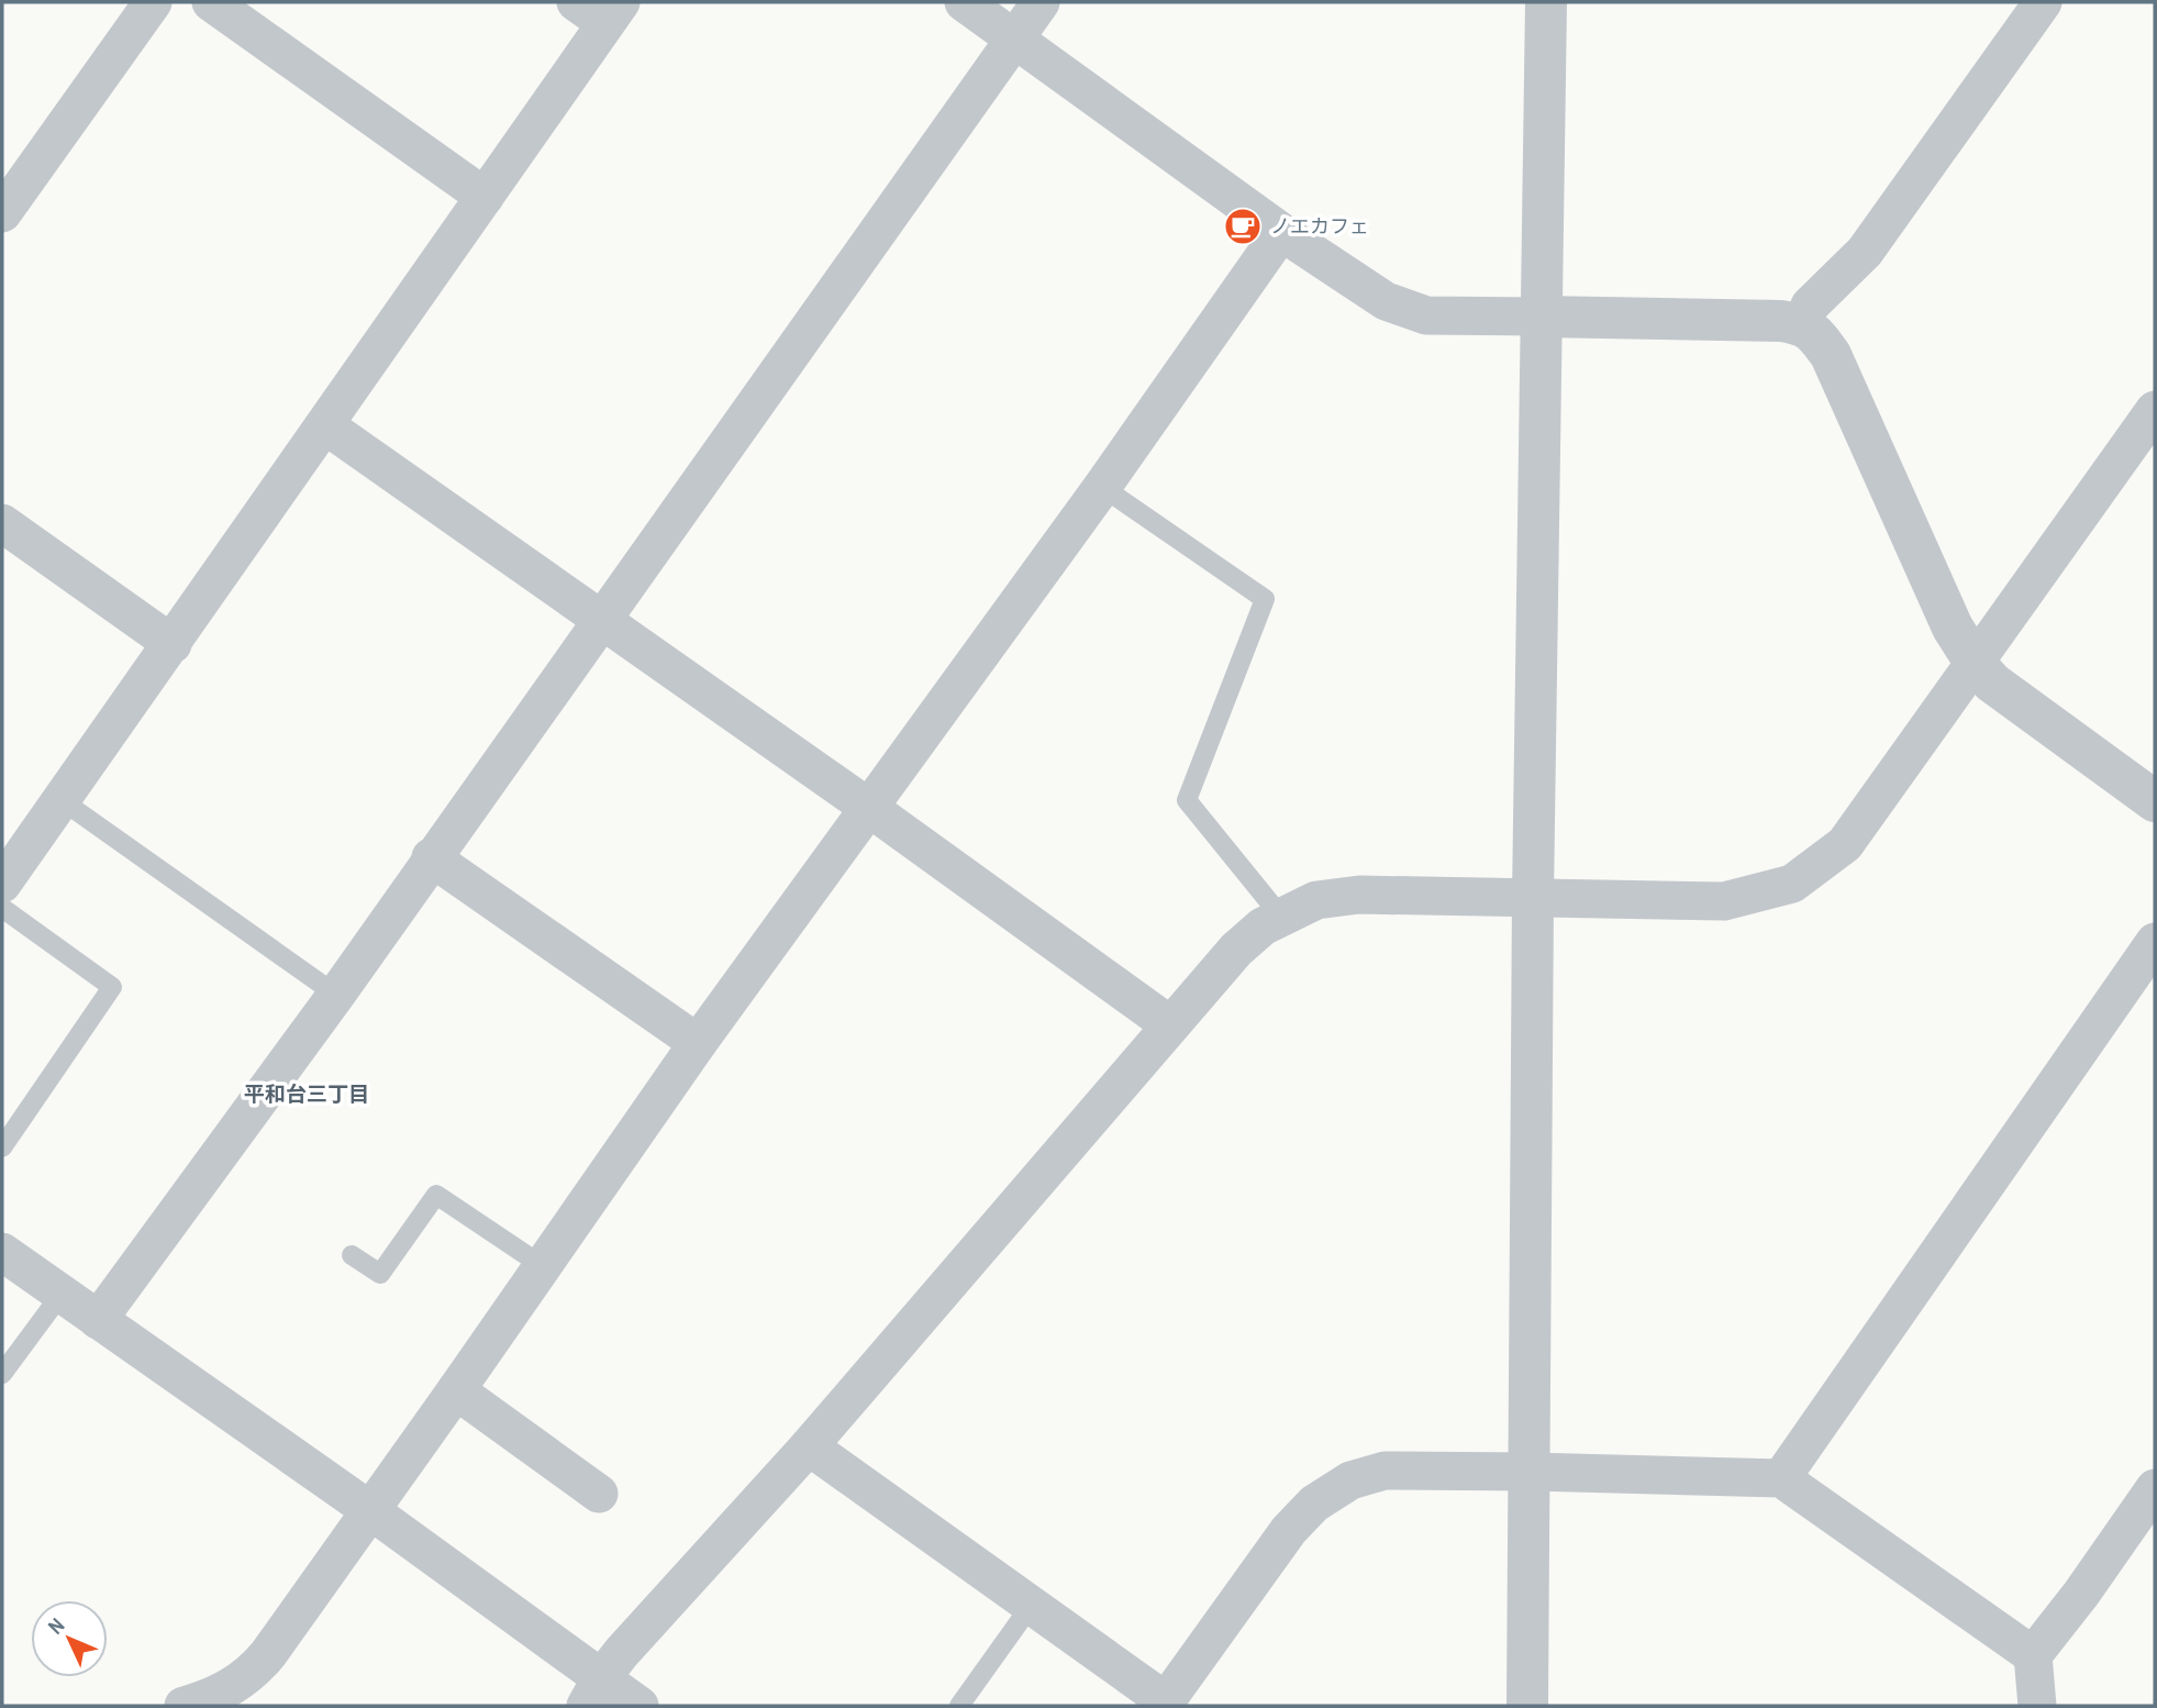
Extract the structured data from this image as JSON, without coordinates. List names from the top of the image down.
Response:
{
  "districts": ["平和台三丁目"],
  "places": {
    "cafe": ["ノエカフェ"]
  },
  "north": "top left"
}
